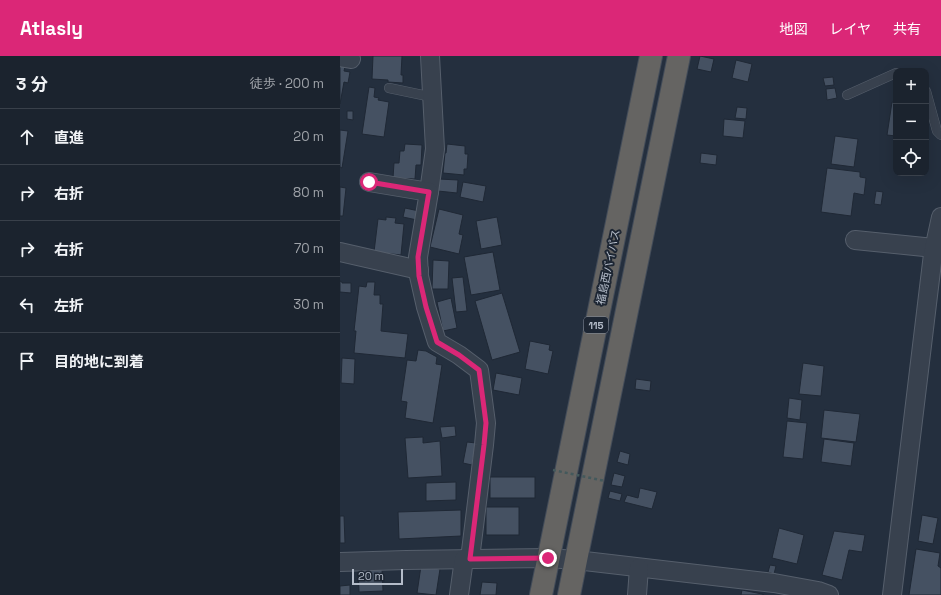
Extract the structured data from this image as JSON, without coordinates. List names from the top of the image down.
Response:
{
  "streets": {
    "highway": ["福島西バイパス", "115"]
  },
  "scale_bar": "20 m",
  "page": {
    "header": "Atlasly",
    "nav": ["地図", "レイヤ", "共有"],
    "heading": ["3 分", "徒歩 · 200 m"],
    "map_buttons": ["+", "−"],
    "list": [
      ["直進", "20 m"],
      ["右折", "80 m"],
      ["右折", "70 m"],
      ["左折", "30 m"],
      "目的地に到着"
    ],
    "scale": "20 m"
  }
}
